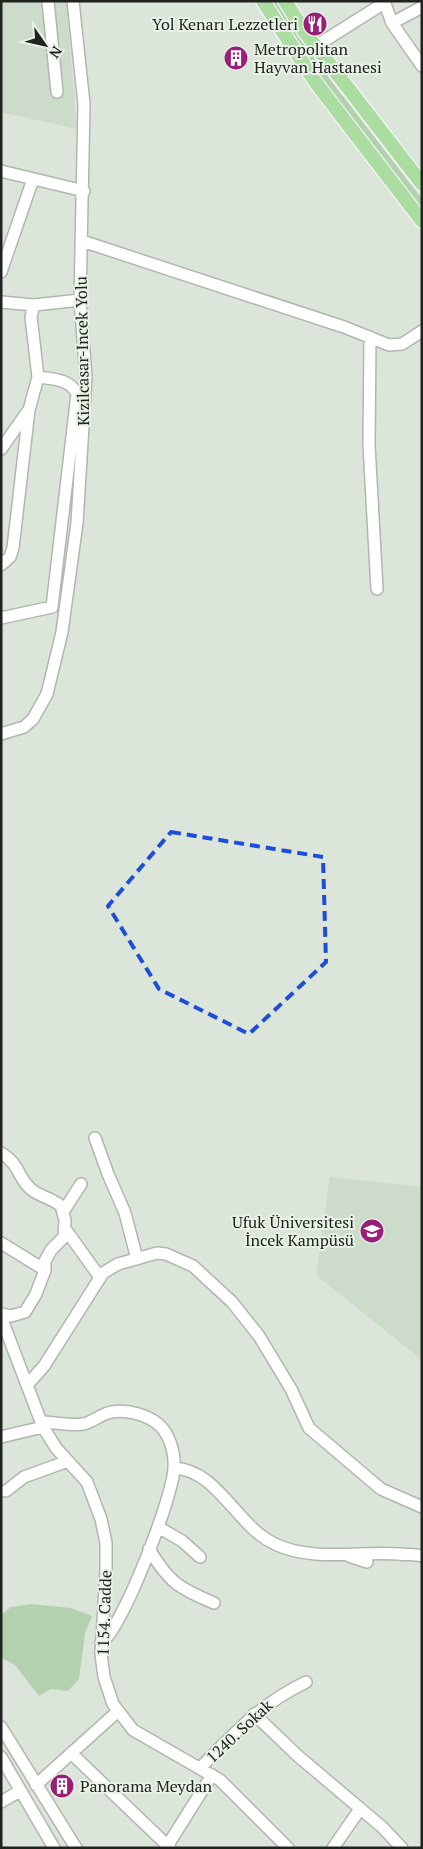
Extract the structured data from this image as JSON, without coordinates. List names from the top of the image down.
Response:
{
  "streets": {
    "street": ["Kizilcasar-Incek Yolu", "1154. Cadde", "1240. Sokak"]
  },
  "crossings": [
    ["1154. Cadde", "1240. Sokak"]
  ],
  "places": {
    "restaurant": ["Yol Kenarı Lezzetleri"],
    "building": ["Metropolitan Hayvan Hastanesi", "Panorama Meydan"],
    "school or university": ["Ufuk Üniversitesi İncek Kampüsü"]
  },
  "north": "bottom right"
}
